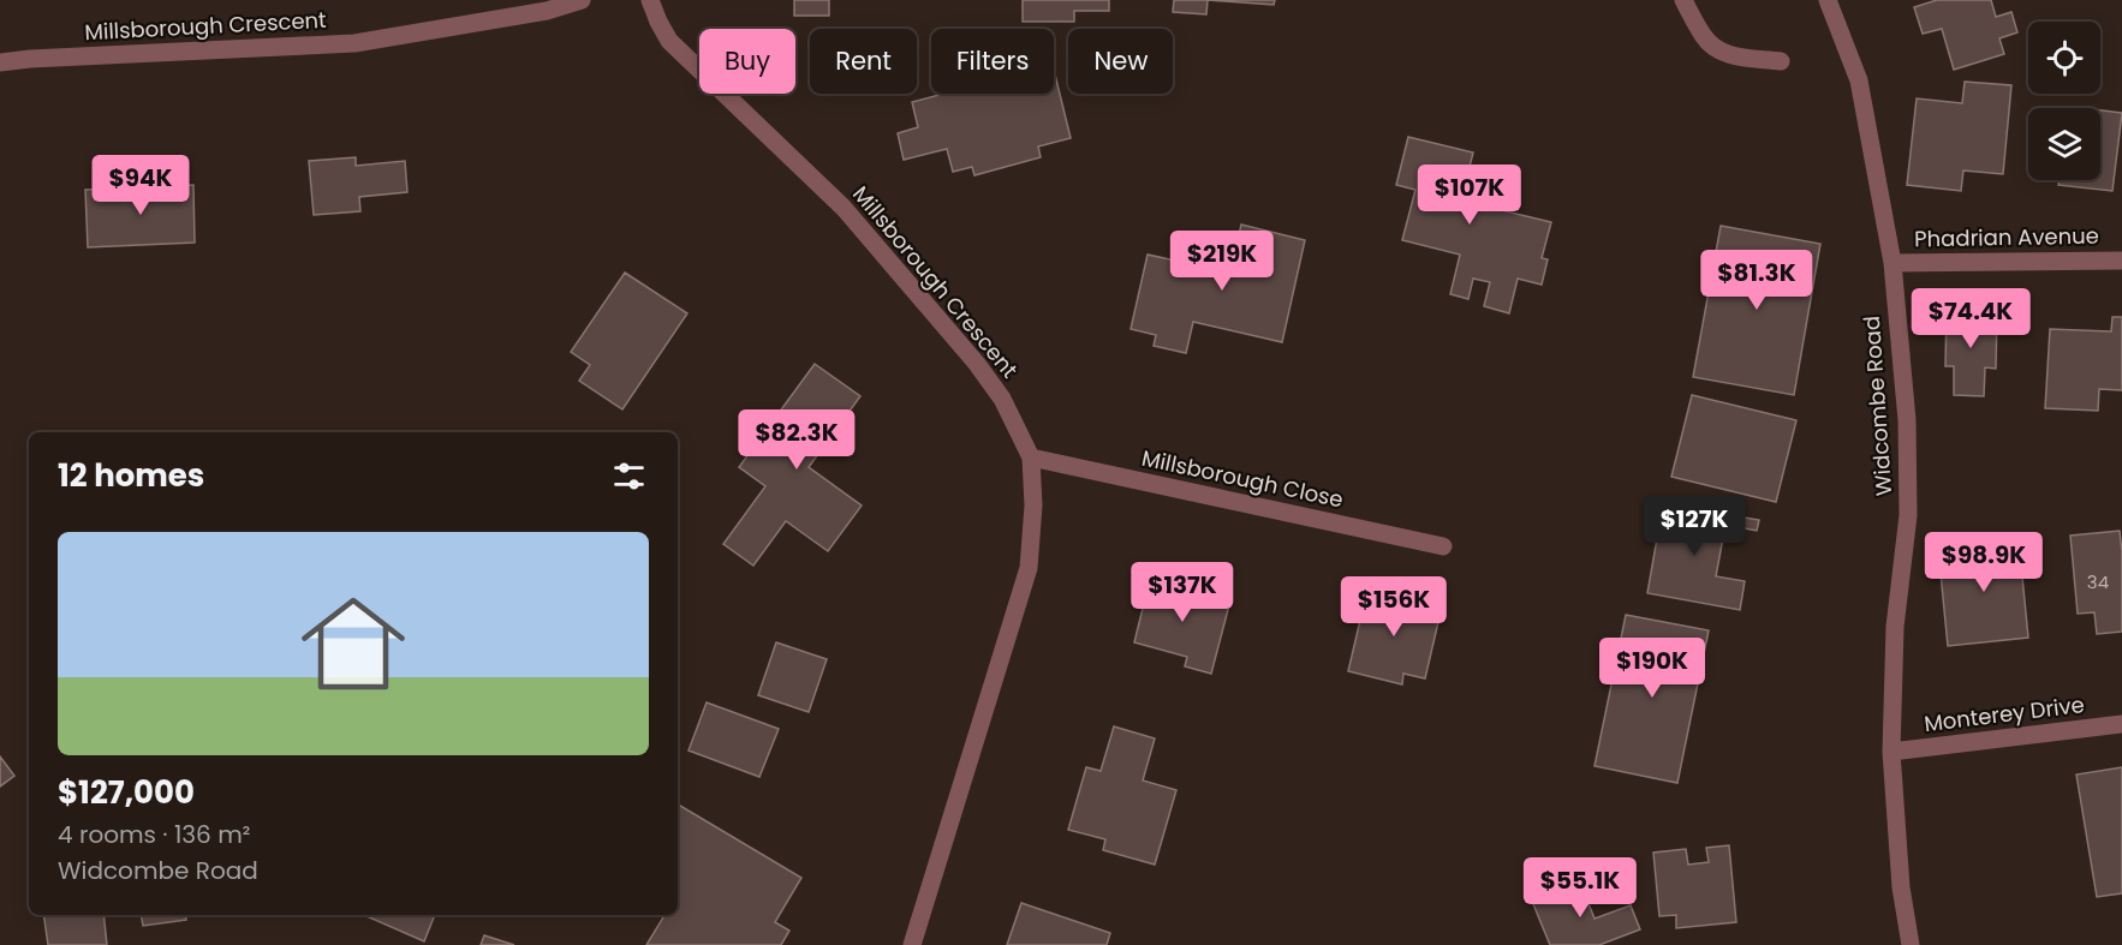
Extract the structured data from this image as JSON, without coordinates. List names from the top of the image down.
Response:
{
  "streets": {
    "street": [
      "Millsborough Crescent",
      "Phadrian Avenue",
      "Widcombe Road",
      "Millsborough Close",
      "Monterey Drive"
    ]
  },
  "crossings": [
    ["Millsborough Crescent", "Millsborough Close"],
    ["Phadrian Avenue", "Widcombe Road"],
    ["Widcombe Road", "Monterey Drive"]
  ],
  "house_numbers": ["34"],
  "page": {
    "chip": [
      "Buy",
      "Rent",
      "Filters",
      "New"
    ],
    "price": [
      "$94K",
      "$107K",
      "$219K",
      "$81.3K",
      "$74.4K",
      "$82.3K",
      "$127K",
      "$98.9K",
      "$137K",
      "$156K",
      "$190K",
      "$55.1K"
    ],
    "heading": "12 homes",
    "list": [
      {
        "name": "$127,000",
        "note": "4 rooms · 136 m² · Widcombe Road"
      }
    ]
  }
}
